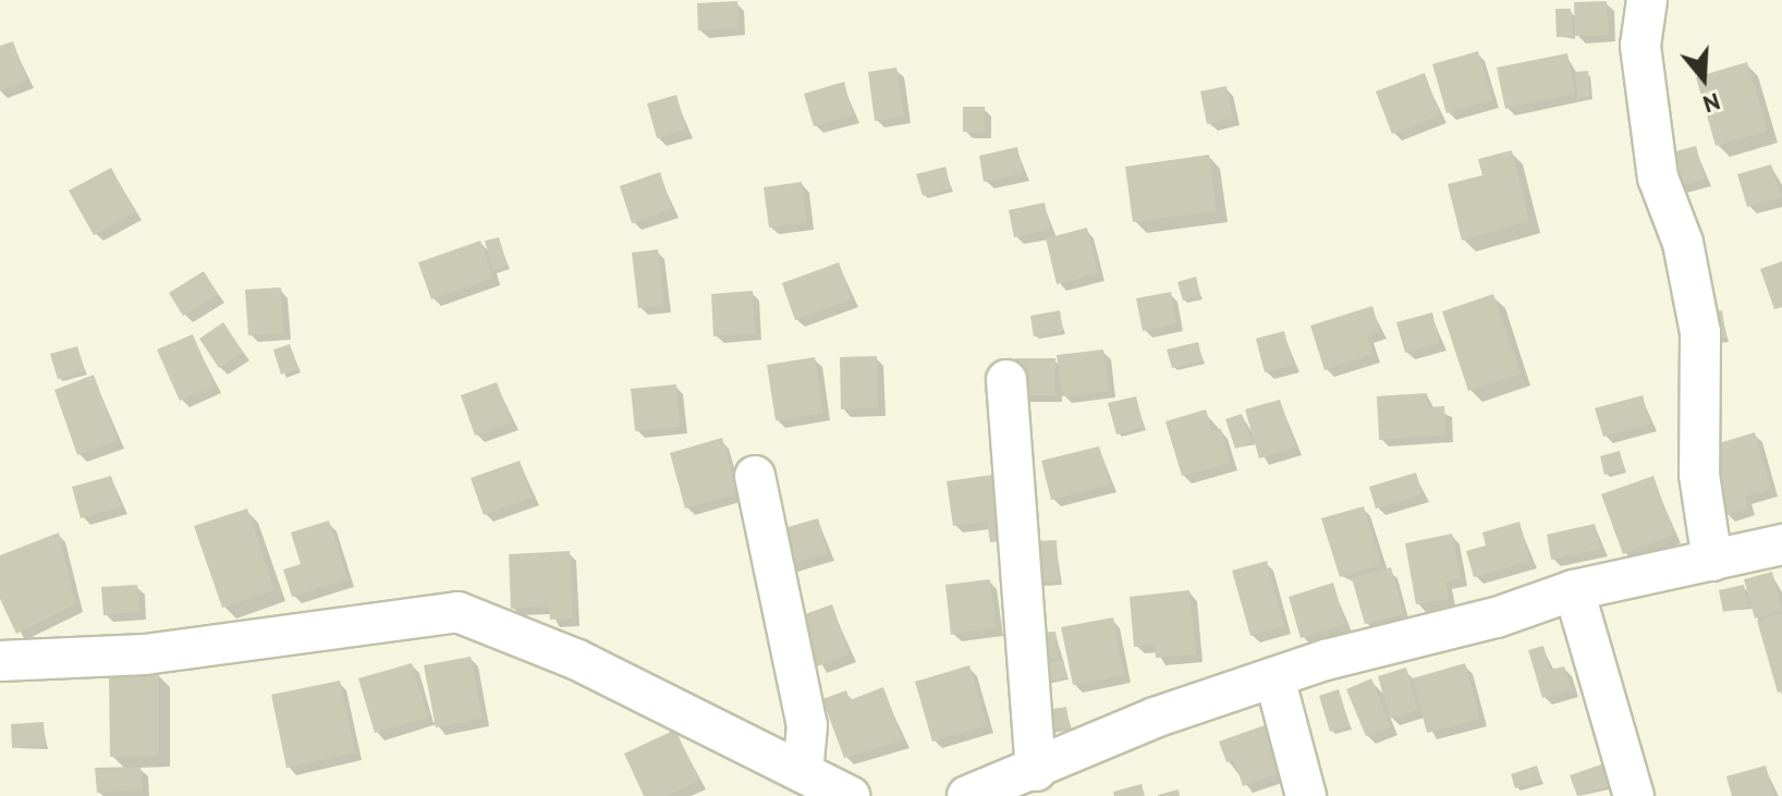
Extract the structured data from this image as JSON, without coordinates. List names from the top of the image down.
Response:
{
  "north": "bottom"
}
